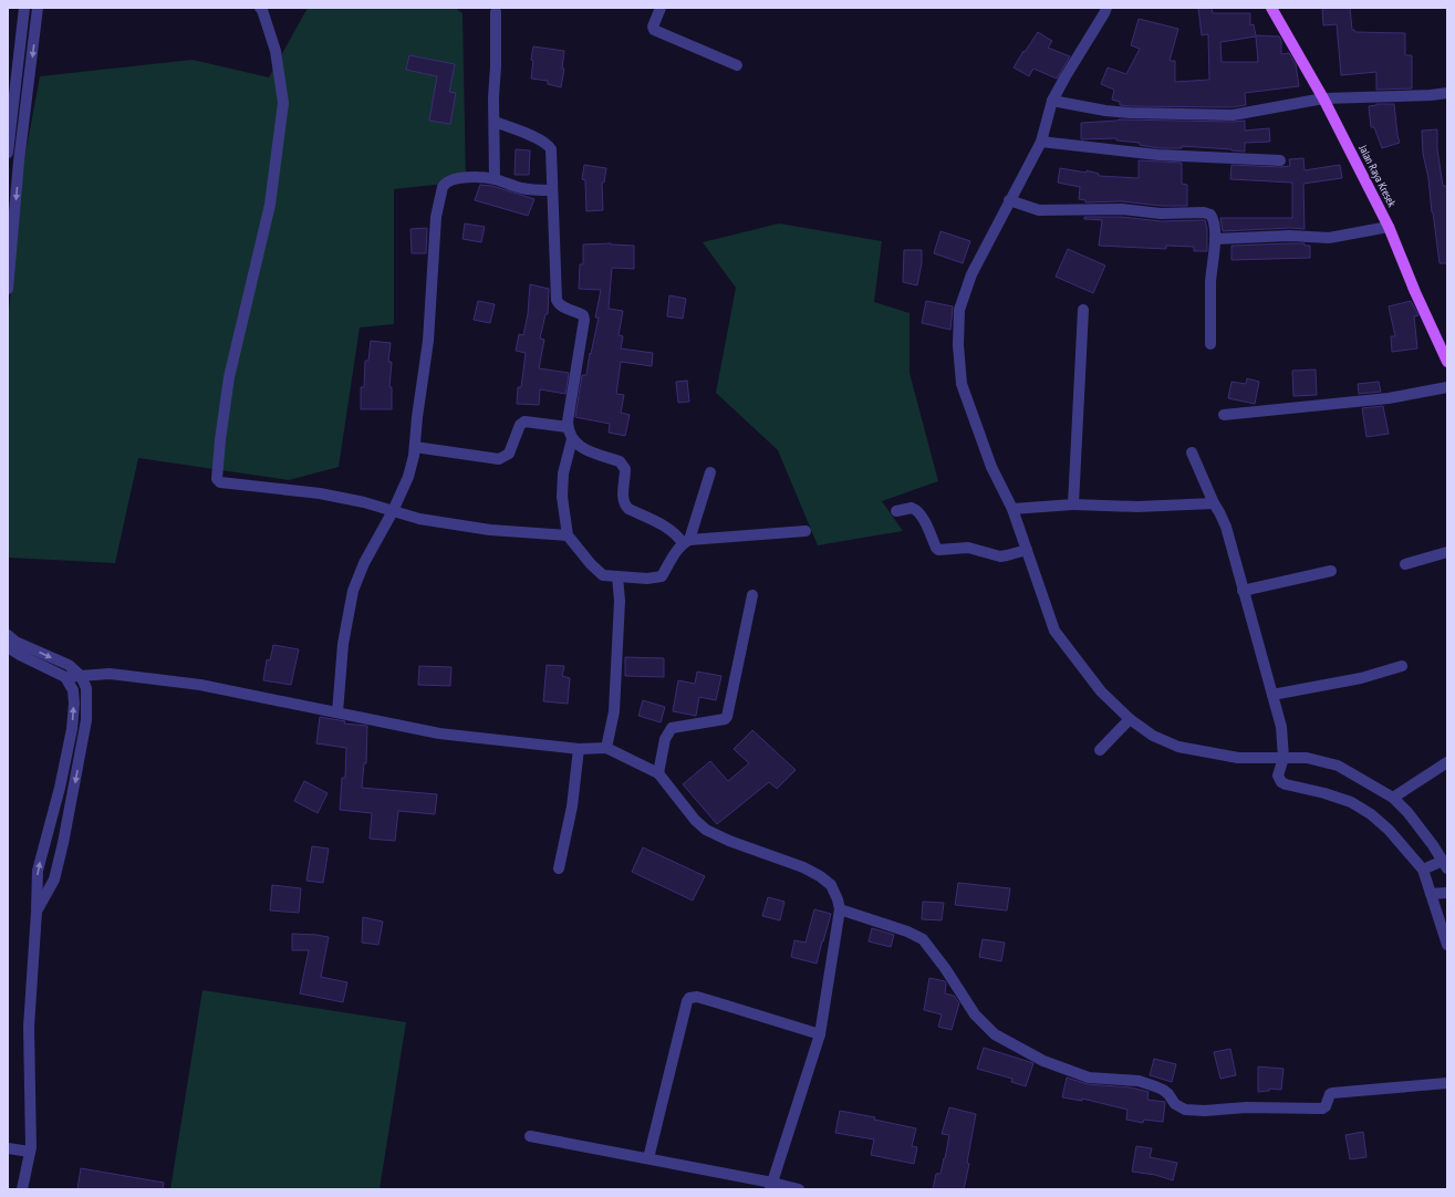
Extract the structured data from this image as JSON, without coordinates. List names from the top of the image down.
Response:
{
  "streets": {
    "main road": ["Jalan Raya Kresek"]
  }
}
